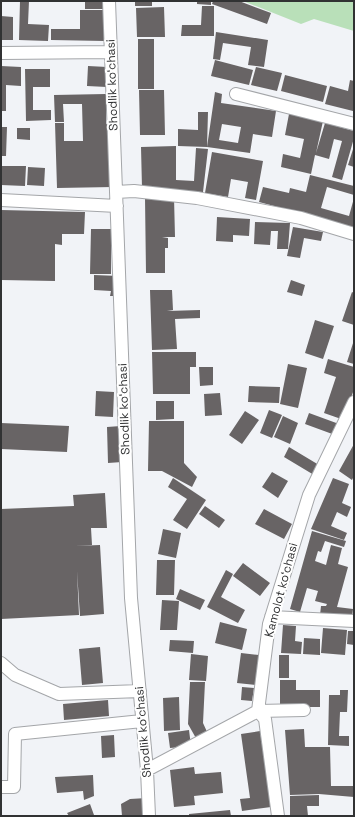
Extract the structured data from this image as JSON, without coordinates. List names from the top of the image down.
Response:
{
  "streets": {
    "street": ["Shodlik koʻchasi", "Kamolot koʻchasi"]
  }
}
